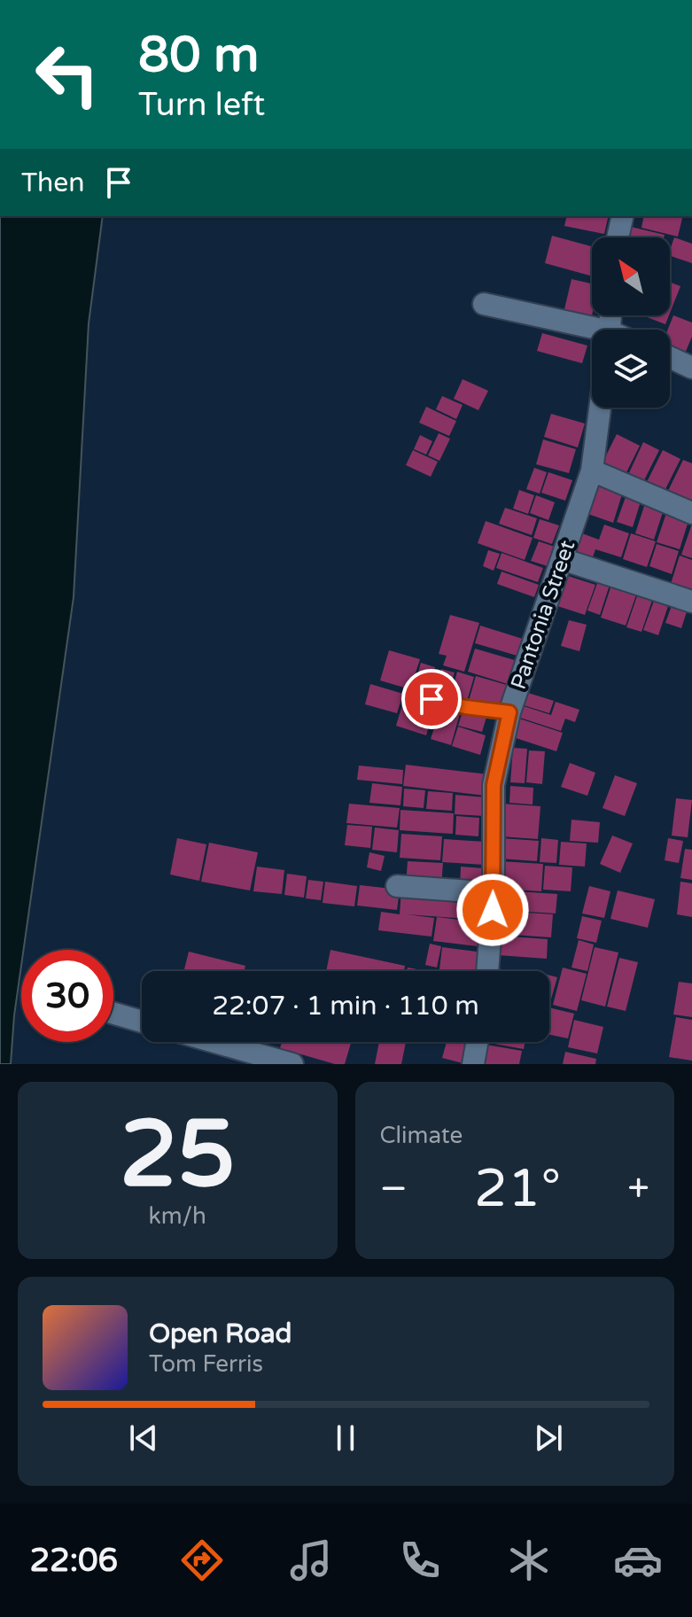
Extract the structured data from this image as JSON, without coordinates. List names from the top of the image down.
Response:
{
  "streets": {
    "street": ["Pantonia Street"]
  },
  "north": "top left",
  "page": {
    "turn": ["80 m", "Turn left"],
    "then": "Then",
    "limit": "30",
    "trip": "22:07 · 1 min · 110 m",
    "tile": [
      ["25", "km/h"],
      "Climate"
    ],
    "heat": ["−", "21°", "+"],
    "song": ["Open Road", "Tom Ferris"],
    "tabs": "22:06"
  }
}
